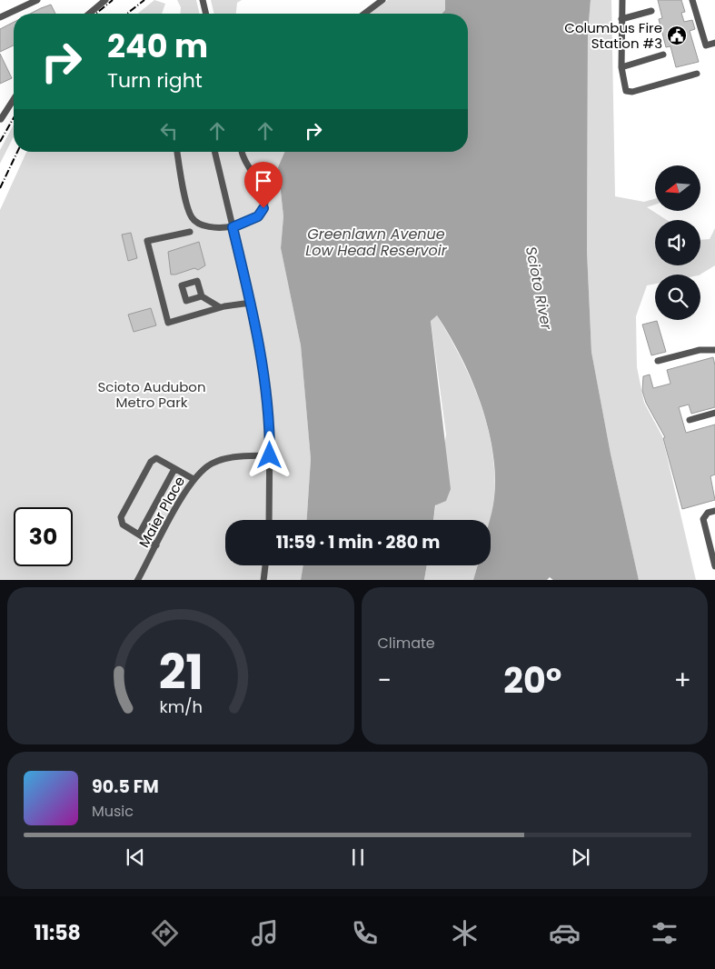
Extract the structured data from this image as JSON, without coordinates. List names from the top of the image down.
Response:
{
  "streets": {
    "street": ["Maier Place"]
  },
  "water": ["Greenlawn Avenue Low Head Reservoir", "Scioto River"],
  "parks": ["Scioto Audubon Metro Park"],
  "places": {
    "public building": ["Columbus Fire Station #3"]
  },
  "north": "left",
  "page": {
    "turn": ["240 m", "Turn right"],
    "limit": "30",
    "trip": "11:59 · 1 min · 280 m",
    "tile": "Climate",
    "heat": ["−", "20°", "+"],
    "song": ["90.5 FM", "Music"],
    "tabs": "11:58",
    "gauge": ["21", "km/h"]
  }
}
